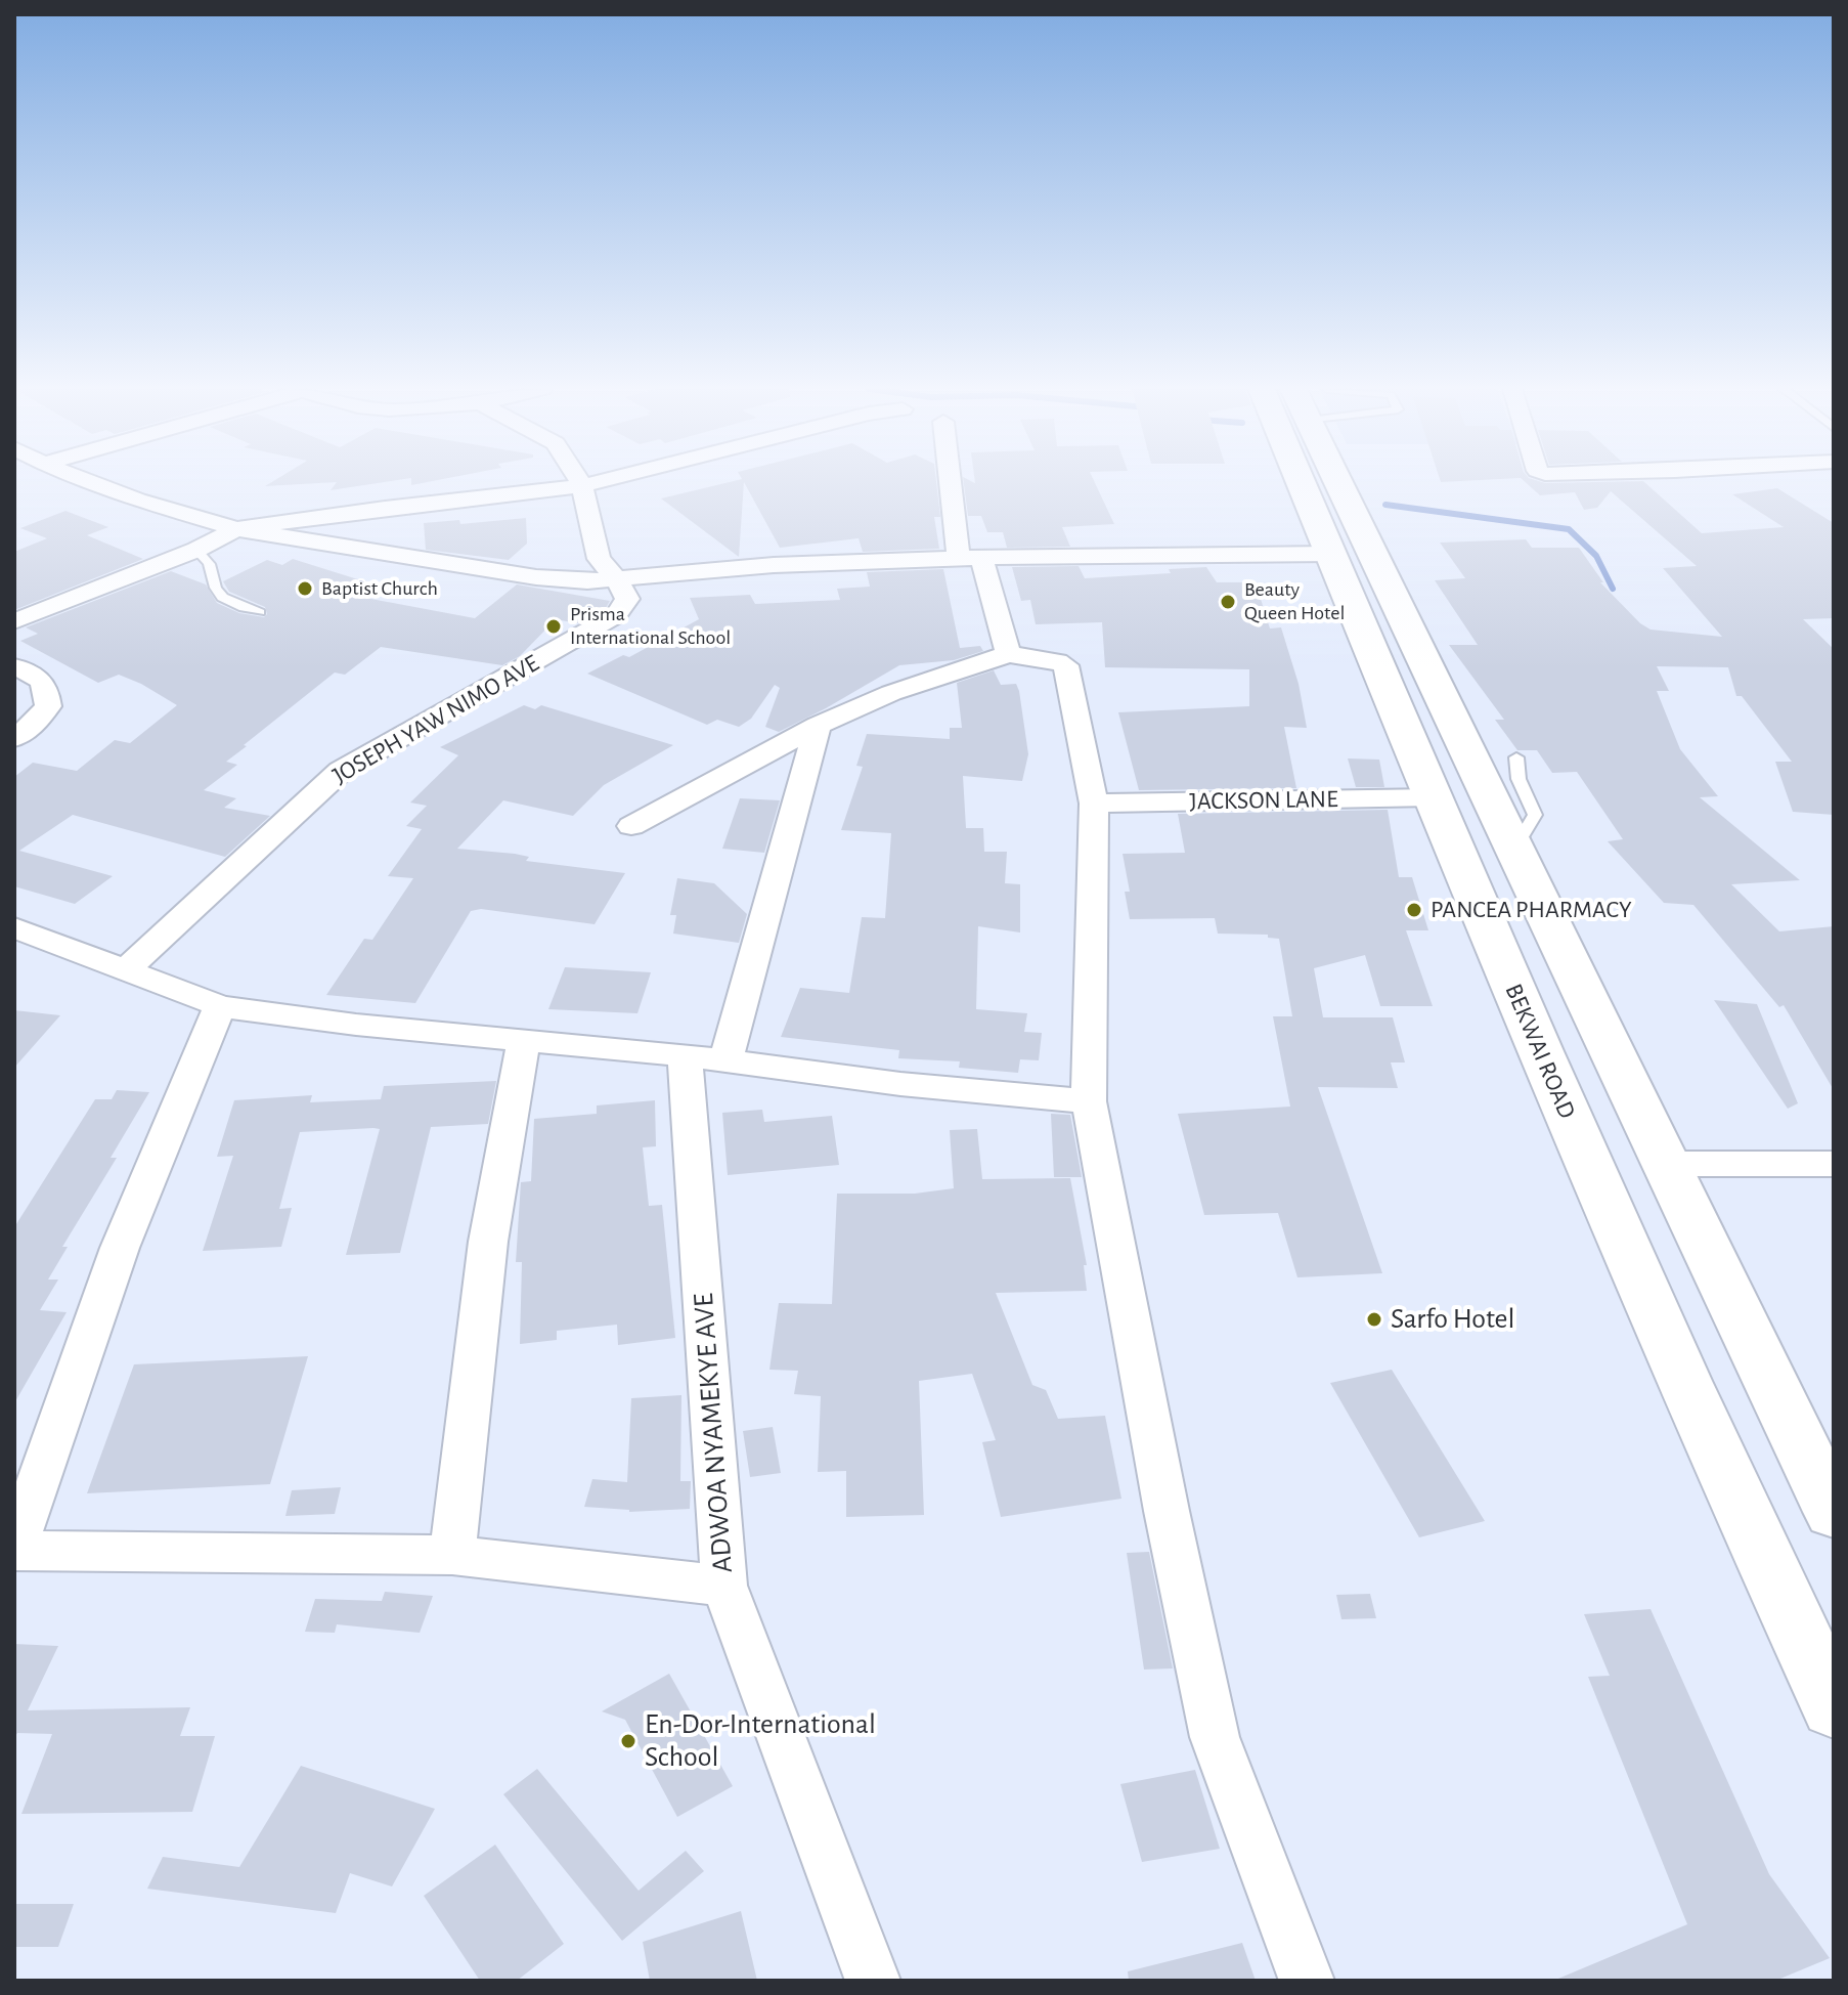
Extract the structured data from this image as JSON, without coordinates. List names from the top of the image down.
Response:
{
  "streets": {
    "highway": ["BEKWAI ROAD"],
    "street": ["JOSEPH YAW NIMO AVE", "JACKSON LANE", "ADWOA NYAMEKYE AVE"]
  },
  "crossings": [
    ["JACKSON LANE", "BEKWAI ROAD"]
  ],
  "places": [
    "Baptist Church",
    "Beauty Queen Hotel",
    "Prisma International School",
    "PANCEA PHARMACY",
    "Sarfo Hotel",
    "En-Dor-International School"
  ]
}
